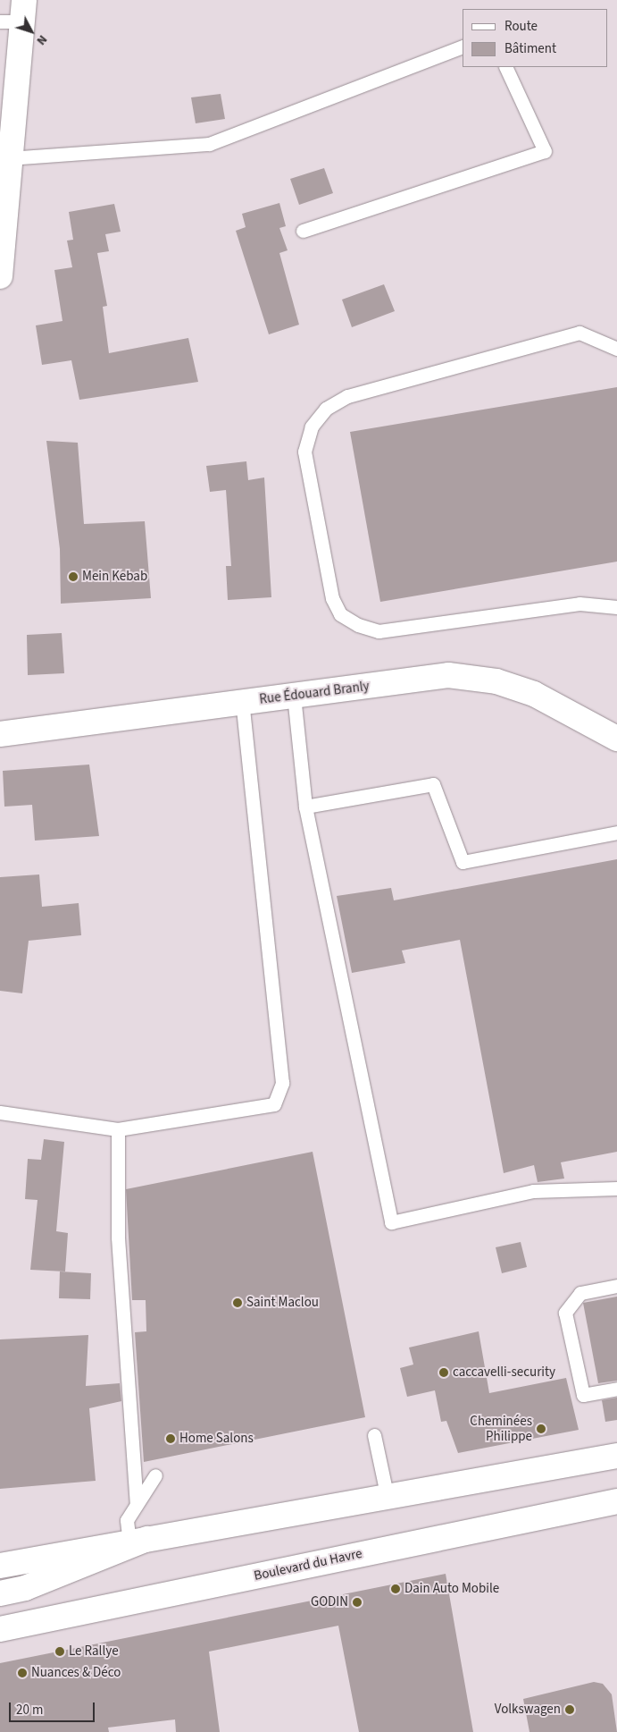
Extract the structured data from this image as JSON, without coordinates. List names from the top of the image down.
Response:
{
  "streets": {
    "main road": ["Rue Édouard Branly", "Boulevard du Havre"]
  },
  "places": [
    "Mein Kebab",
    "Saint Maclou",
    "caccavelli-security",
    "Cheminées Philippe",
    "Home Salons",
    "Dain Auto Mobile",
    "GODIN",
    "Le Rallye",
    "Nuances & Déco",
    "Volkswagen"
  ],
  "legend": ["Route", "Bâtiment"],
  "scale_bar": "20 m",
  "north": "bottom right"
}
